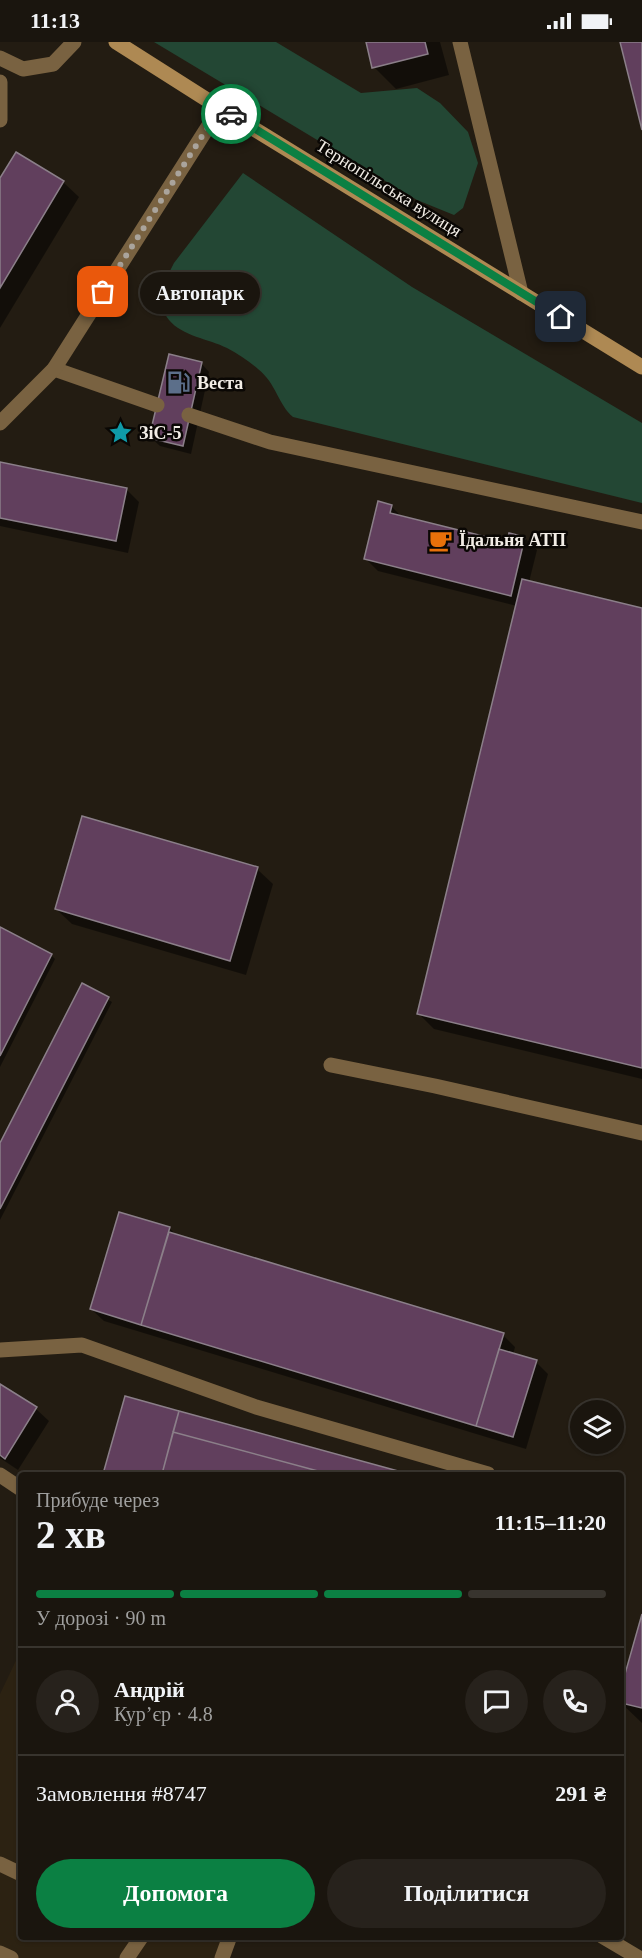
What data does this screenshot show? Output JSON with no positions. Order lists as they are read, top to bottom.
{
  "streets": {
    "main road": ["Тернопільська вулиця"]
  },
  "places": {
    "other": ["Автопарк"],
    "fuel station": ["Веста"],
    "place": ["ЗіС-5"],
    "cafe": ["Їдальня АТП"]
  },
  "page": {
    "status": "11:13",
    "bubble": "Автопарк",
    "heading": ["2 хв", "Прибуде через", "11:15–11:20"],
    "panel": [
      "Андрій",
      "Кур’єр · 4.8",
      "Замовлення #8747",
      "291 ₴"
    ],
    "bar": "У дорозі · 90 m",
    "buttons": ["Допомога", "Поділитися"]
  }
}
